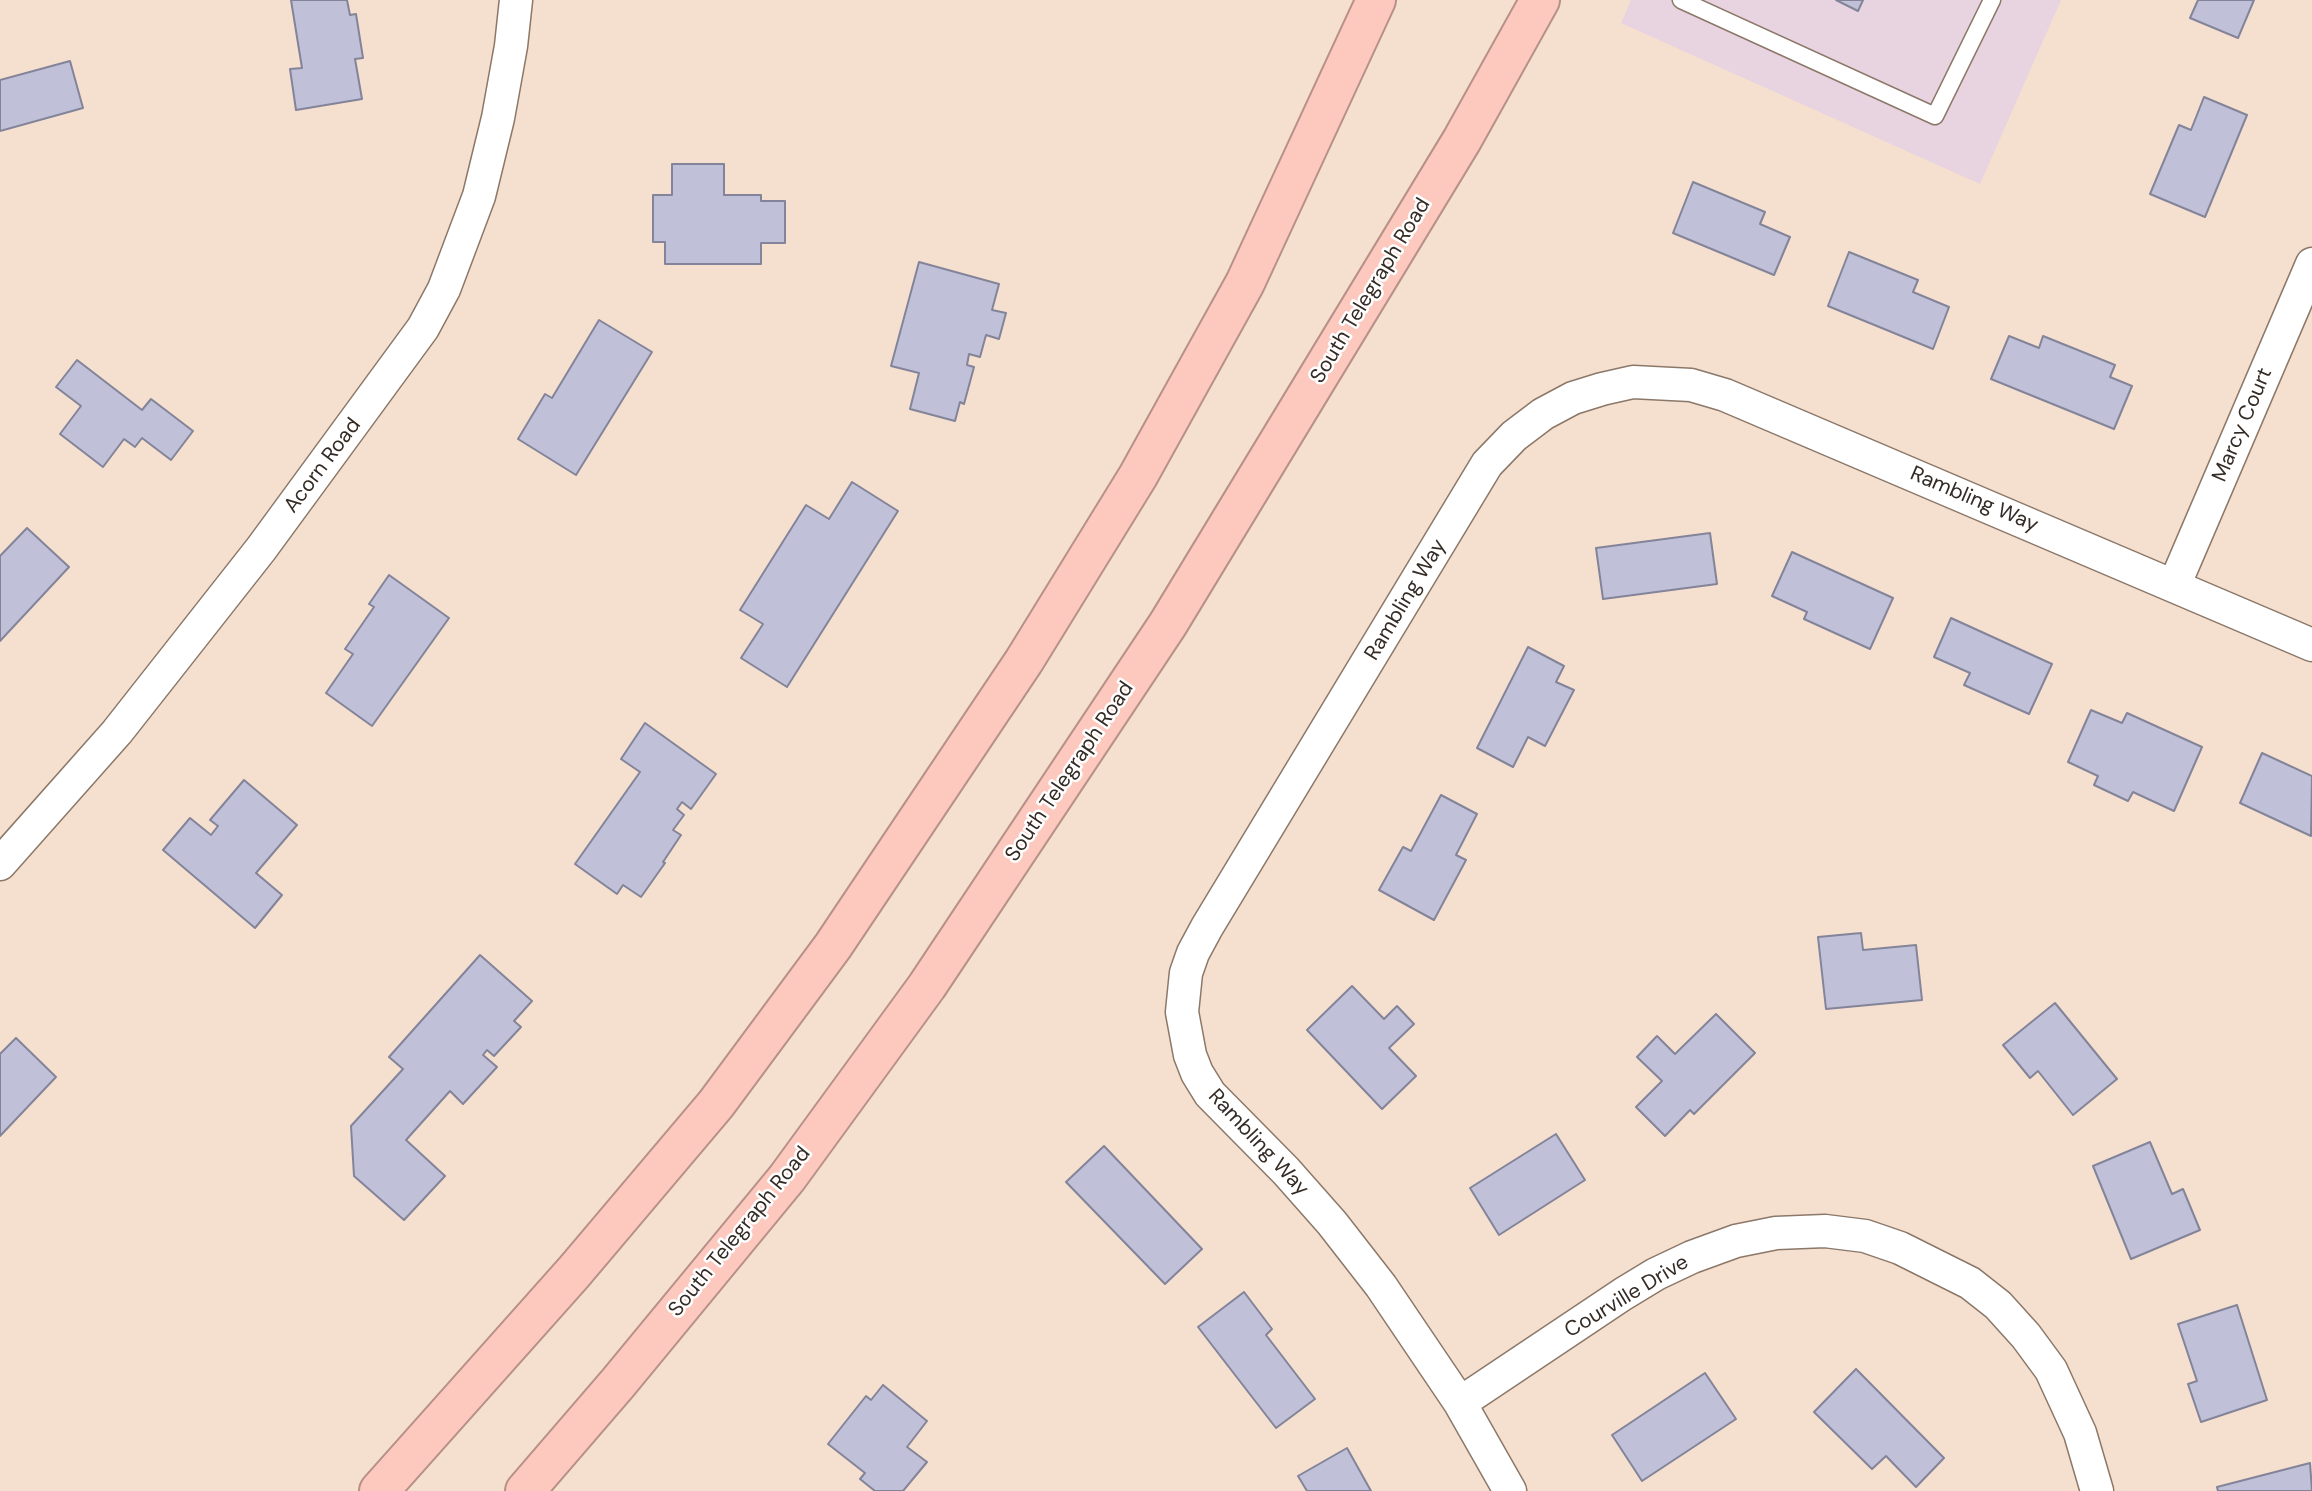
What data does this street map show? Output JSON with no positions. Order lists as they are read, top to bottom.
{
  "streets": {
    "highway": ["South Telegraph Road"],
    "street": [
      "Marcy Court",
      "Acorn Road",
      "Rambling Way",
      "Courville Drive"
    ]
  },
  "crossings": [
    ["Marcy Court", "Rambling Way"],
    ["Rambling Way", "Courville Drive"]
  ]
}
